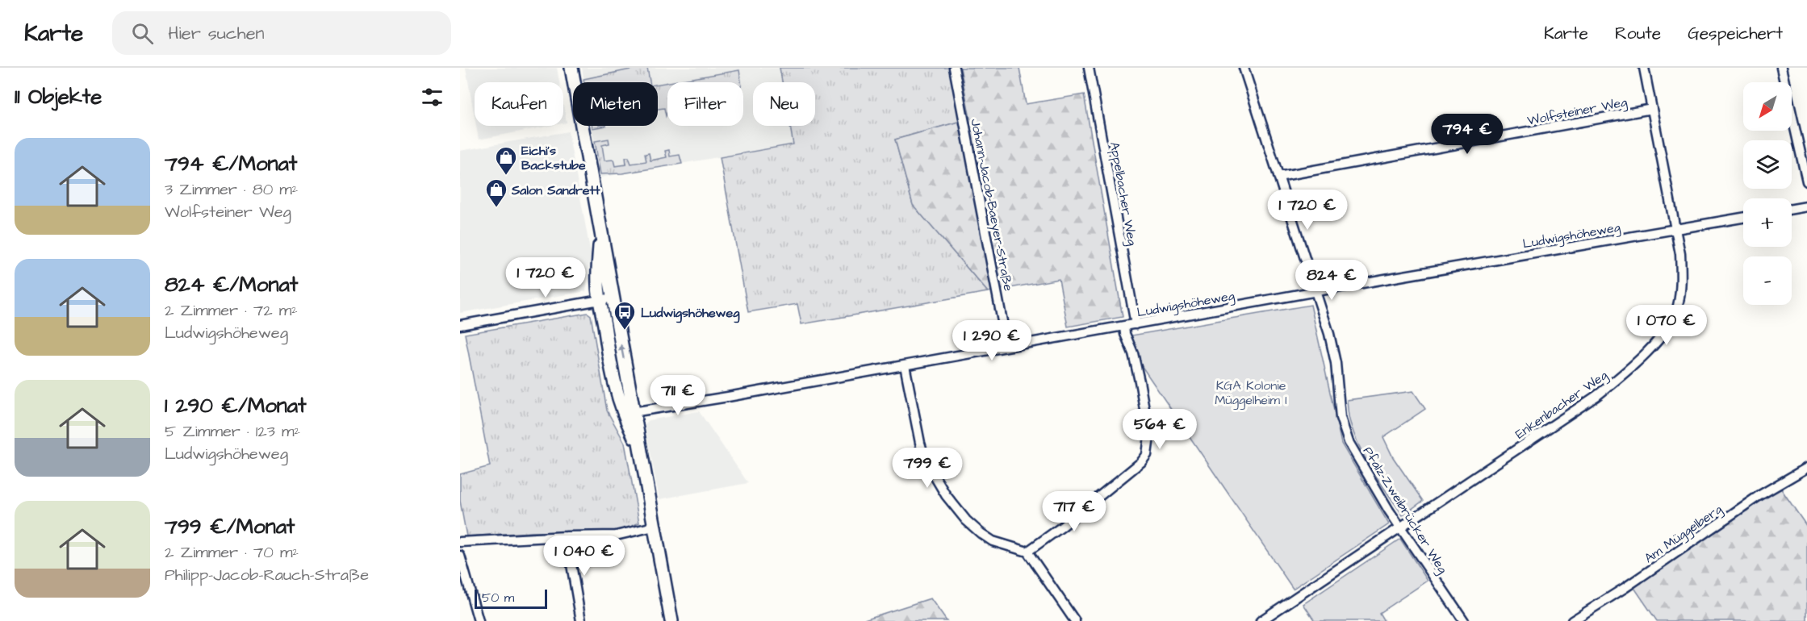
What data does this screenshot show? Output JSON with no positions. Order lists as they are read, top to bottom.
{
  "streets": {
    "street": [
      "Wolfsteiner Weg",
      "Appelbacher Weg",
      "Johann-Jacob-Baeyer-Straße",
      "Ludwigshöheweg",
      "Enkenbacher Weg",
      "Pfalz-Zweibrücker Weg",
      "Am Müggelberg"
    ]
  },
  "crossings": [
    ["Wolfsteiner Weg", "Enkenbacher Weg"],
    ["Wolfsteiner Weg", "Pfalz-Zweibrücker Weg"],
    ["Appelbacher Weg", "Ludwigshöheweg"],
    ["Johann-Jacob-Baeyer-Straße", "Ludwigshöheweg"],
    ["Ludwigshöheweg", "Enkenbacher Weg"],
    ["Ludwigshöheweg", "Pfalz-Zweibrücker Weg"],
    ["Enkenbacher Weg", "Pfalz-Zweibrücker Weg"]
  ],
  "parks": ["KGA Kolonie Müggelheim I"],
  "places": {
    "shop": ["Eichi's Backstube", "Salon Sandrett"],
    "bus stop": ["Ludwigshöheweg"]
  },
  "scale_bar": "50 m",
  "north": "bottom left",
  "page": {
    "header": "Karte",
    "search": "Hier suchen",
    "nav": ["Karte", "Route", "Gespeichert"],
    "heading": "11 Objekte",
    "map_buttons": ["+", "−"],
    "chip": [
      "Kaufen",
      "Mieten",
      "Filter",
      "Neu"
    ],
    "price": [
      "794 €",
      "1 720 €",
      "1 720 €",
      "824 €",
      "1 070 €",
      "1 290 €",
      "711 €",
      "564 €",
      "799 €",
      "717 €",
      "1 040 €"
    ],
    "list": [
      {
        "name": "794 €/Monat",
        "note": "3 Zimmer · 80 m² · Wolfsteiner Weg"
      },
      {
        "name": "824 €/Monat",
        "note": "2 Zimmer · 72 m² · Ludwigshöheweg"
      },
      {
        "name": "1 290 €/Monat",
        "note": "5 Zimmer · 123 m² · Ludwigshöheweg"
      },
      {
        "name": "799 €/Monat",
        "note": "2 Zimmer · 70 m² · Philipp-Jacob-Rauch-Straße"
      }
    ],
    "scale": "50 m"
  }
}
